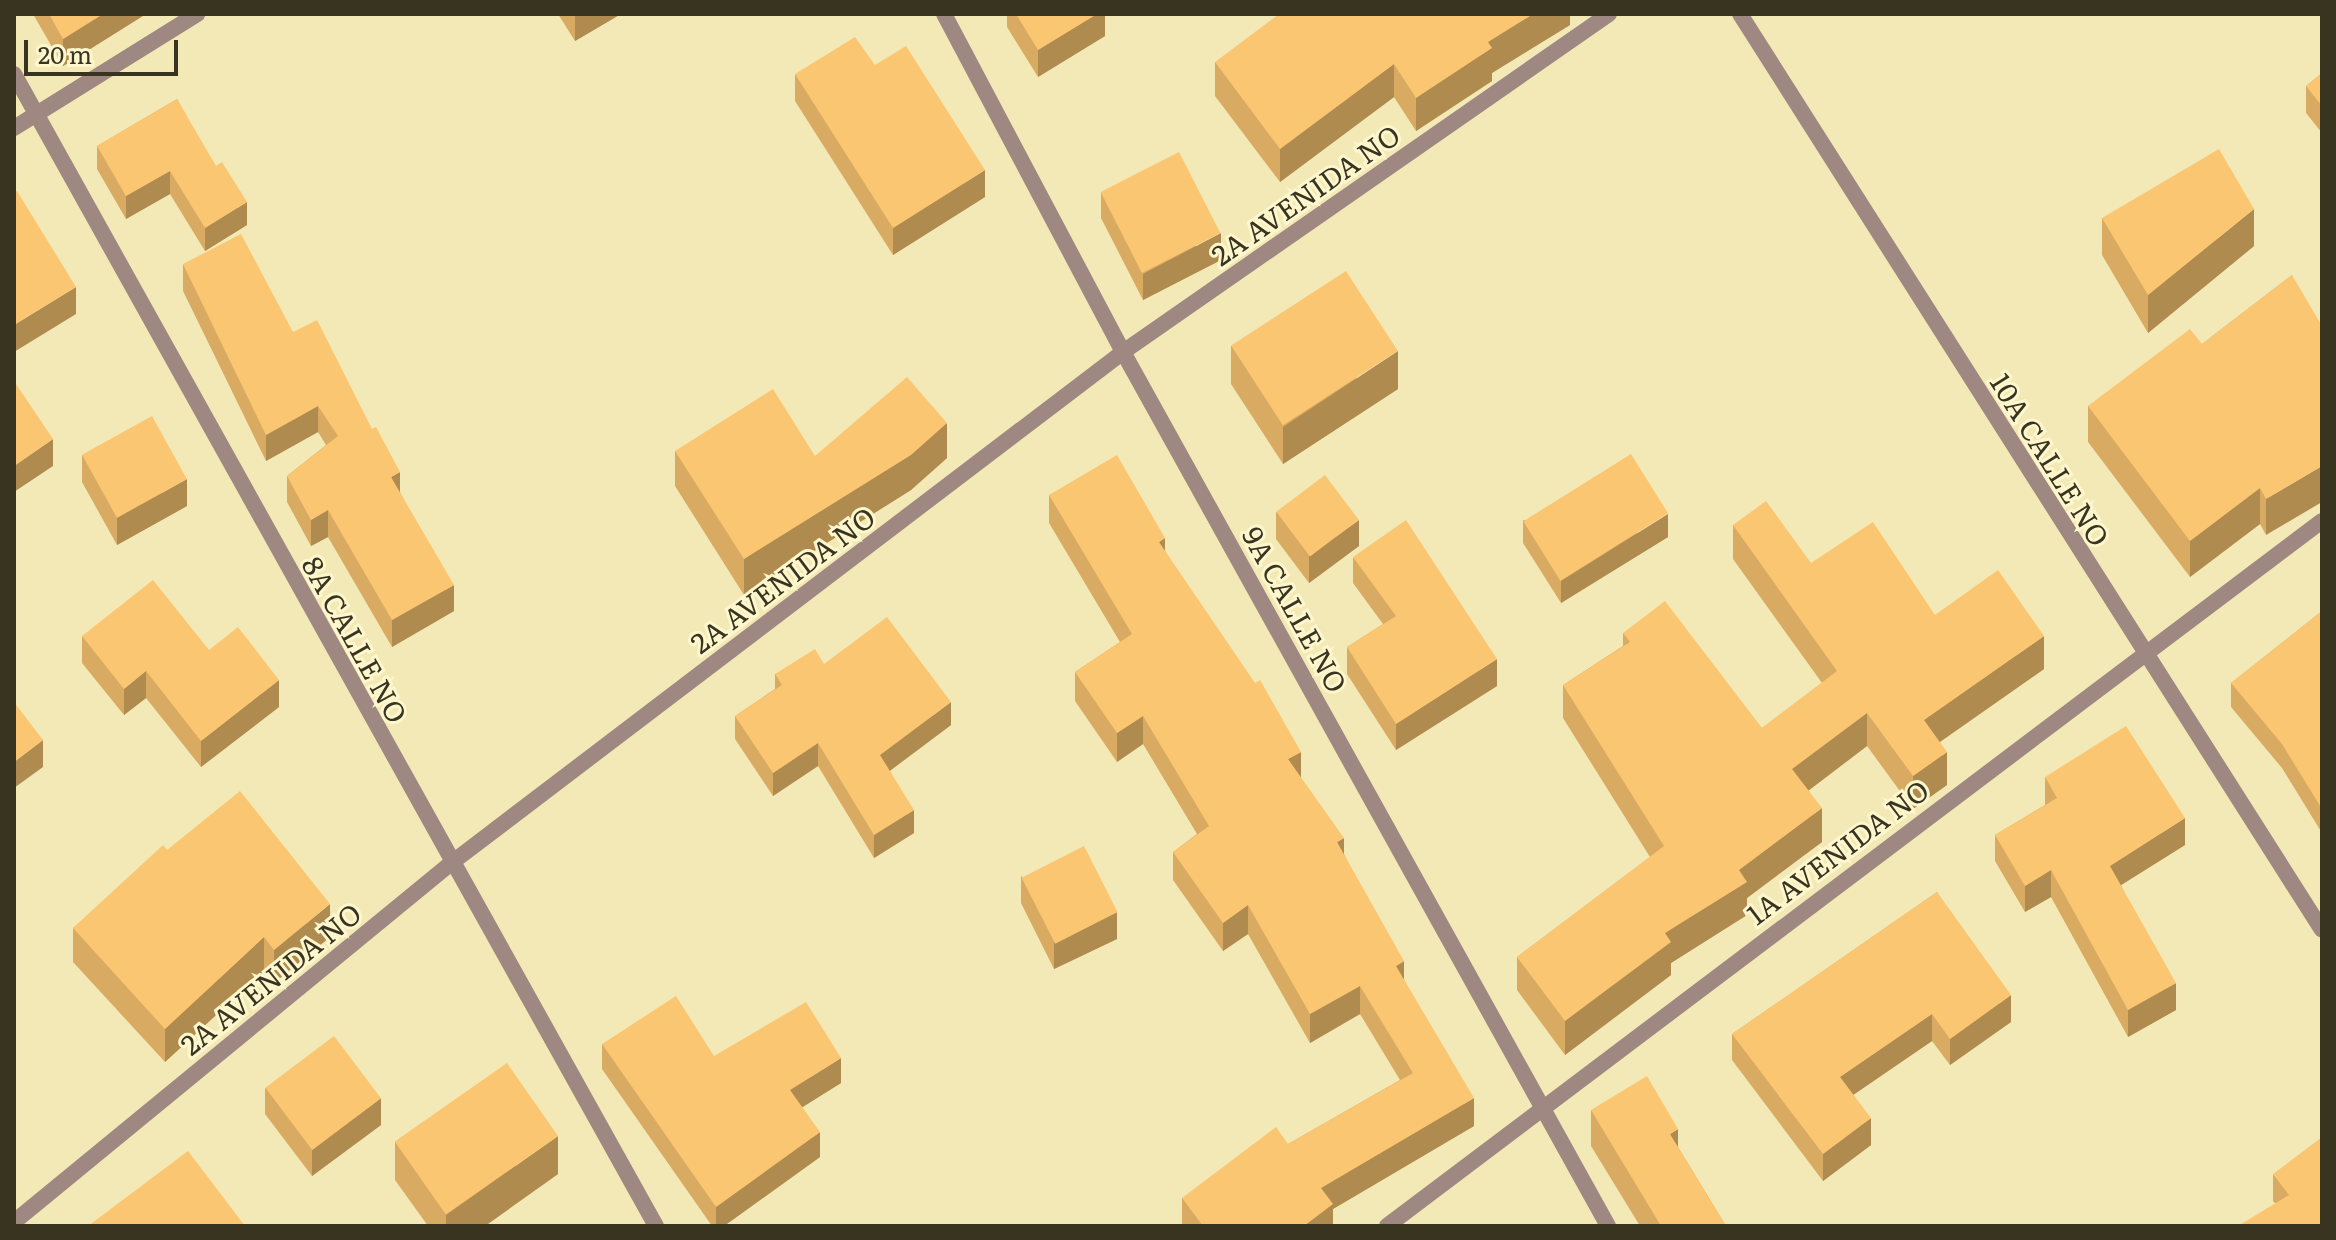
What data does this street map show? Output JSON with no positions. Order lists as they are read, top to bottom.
{
  "streets": {
    "street": [
      "2A AVENIDA NO",
      "10A CALLE NO",
      "9A CALLE NO",
      "8A CALLE NO",
      "1A AVENIDA NO"
    ]
  },
  "crossings": [
    ["2A AVENIDA NO", "9A CALLE NO"],
    ["2A AVENIDA NO", "8A CALLE NO"],
    ["10A CALLE NO", "1A AVENIDA NO"],
    ["9A CALLE NO", "1A AVENIDA NO"]
  ],
  "scale_bar": "20 m"
}
